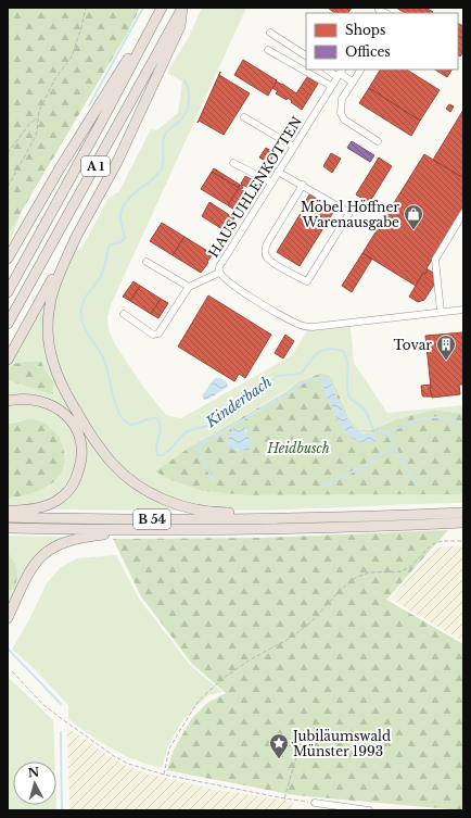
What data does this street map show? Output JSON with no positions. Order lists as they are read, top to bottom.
{
  "streets": {
    "highway": ["A 1", "B 54"],
    "street": ["HAUS UHLENKOTTEN"]
  },
  "water": ["Kinderbach"],
  "parks": ["Heidbusch"],
  "places": {
    "shop": ["Möbel Höffner Warenausgabe"],
    "building": ["Tovar"],
    "place": ["Jubiläumswald Münster 1993"]
  },
  "legend": ["Shops", "Offices"],
  "north": "top"
}
